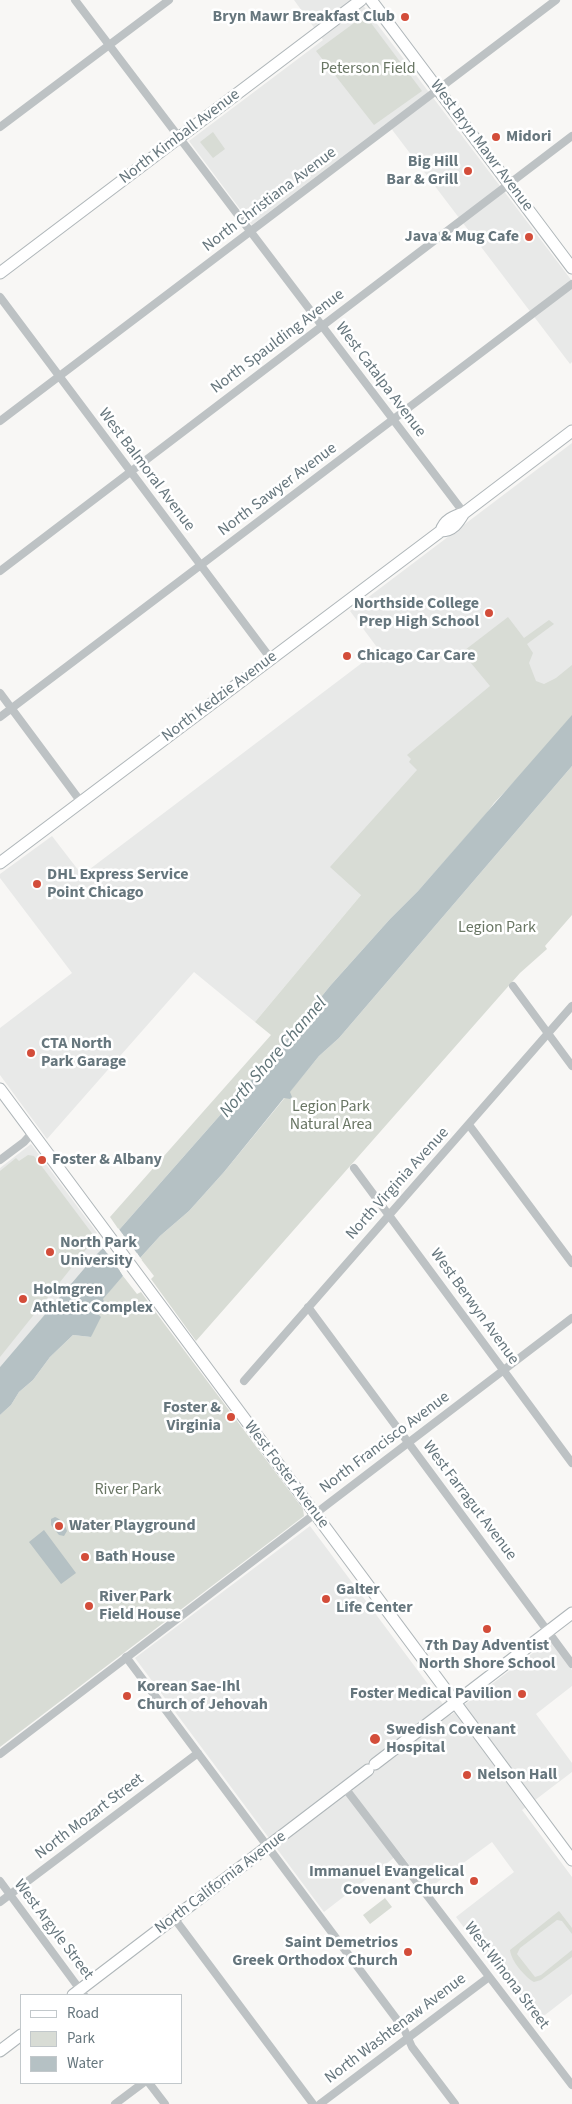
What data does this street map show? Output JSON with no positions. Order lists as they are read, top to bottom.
{
  "streets": {
    "main road": [
      "North Kimball Avenue",
      "West Bryn Mawr Avenue",
      "North Kedzie Avenue",
      "West Foster Avenue",
      "North California Avenue"
    ],
    "street": [
      "North Christiana Avenue",
      "North Spaulding Avenue",
      "West Catalpa Avenue",
      "West Balmoral Avenue",
      "North Sawyer Avenue",
      "North Virginia Avenue",
      "West Berwyn Avenue",
      "North Francisco Avenue",
      "West Farragut Avenue",
      "North Mozart Street",
      "West Argyle Street",
      "West Winona Street",
      "North Washtenaw Avenue"
    ]
  },
  "crossings": [
    ["North Kimball Avenue", "West Catalpa Avenue"],
    ["West Bryn Mawr Avenue", "North Christiana Avenue"],
    ["West Bryn Mawr Avenue", "North Spaulding Avenue"],
    ["North Christiana Avenue", "West Catalpa Avenue"],
    ["North Christiana Avenue", "West Balmoral Avenue"],
    ["North Spaulding Avenue", "West Catalpa Avenue"],
    ["North Spaulding Avenue", "West Balmoral Avenue"],
    ["West Catalpa Avenue", "North Sawyer Avenue"],
    ["West Catalpa Avenue", "North Kedzie Avenue"],
    ["West Balmoral Avenue", "North Sawyer Avenue"],
    ["West Balmoral Avenue", "North Kedzie Avenue"],
    ["North Virginia Avenue", "West Berwyn Avenue"],
    ["North Virginia Avenue", "West Farragut Avenue"],
    ["West Berwyn Avenue", "North Francisco Avenue"],
    ["North Francisco Avenue", "West Foster Avenue"],
    ["North Francisco Avenue", "West Farragut Avenue"],
    ["West Foster Avenue", "North California Avenue"],
    ["West Farragut Avenue", "North California Avenue"],
    ["North Mozart Street", "West Argyle Street"],
    ["North California Avenue", "West Argyle Street"],
    ["North California Avenue", "West Winona Street"],
    ["West Winona Street", "North Washtenaw Avenue"]
  ],
  "water": ["North Shore Channel"],
  "parks": [
    "Peterson Field",
    "Legion Park",
    "Legion Park Natural Area",
    "River Park"
  ],
  "places": [
    "Bryn Mawr Breakfast Club",
    "Midori",
    "Big Hill Bar & Grill",
    "Java & Mug Cafe",
    "Northside College Prep High School",
    "Chicago Car Care",
    "DHL Express Service Point Chicago",
    "CTA North Park Garage",
    "Foster & Albany",
    "North Park University",
    "Holmgren Athletic Complex",
    "Foster & Virginia",
    "Water Playground",
    "Bath House",
    "Galter Life Center",
    "River Park Field House",
    "7th Day Adventist North Shore School",
    "Foster Medical Pavilion",
    "Korean Sae-Ihl Church of Jehovah",
    "Swedish Covenant Hospital",
    "Nelson Hall",
    "Immanuel Evangelical Covenant Church",
    "Saint Demetrios Greek Orthodox Church"
  ],
  "legend": ["Road", "Park", "Water"]
}
